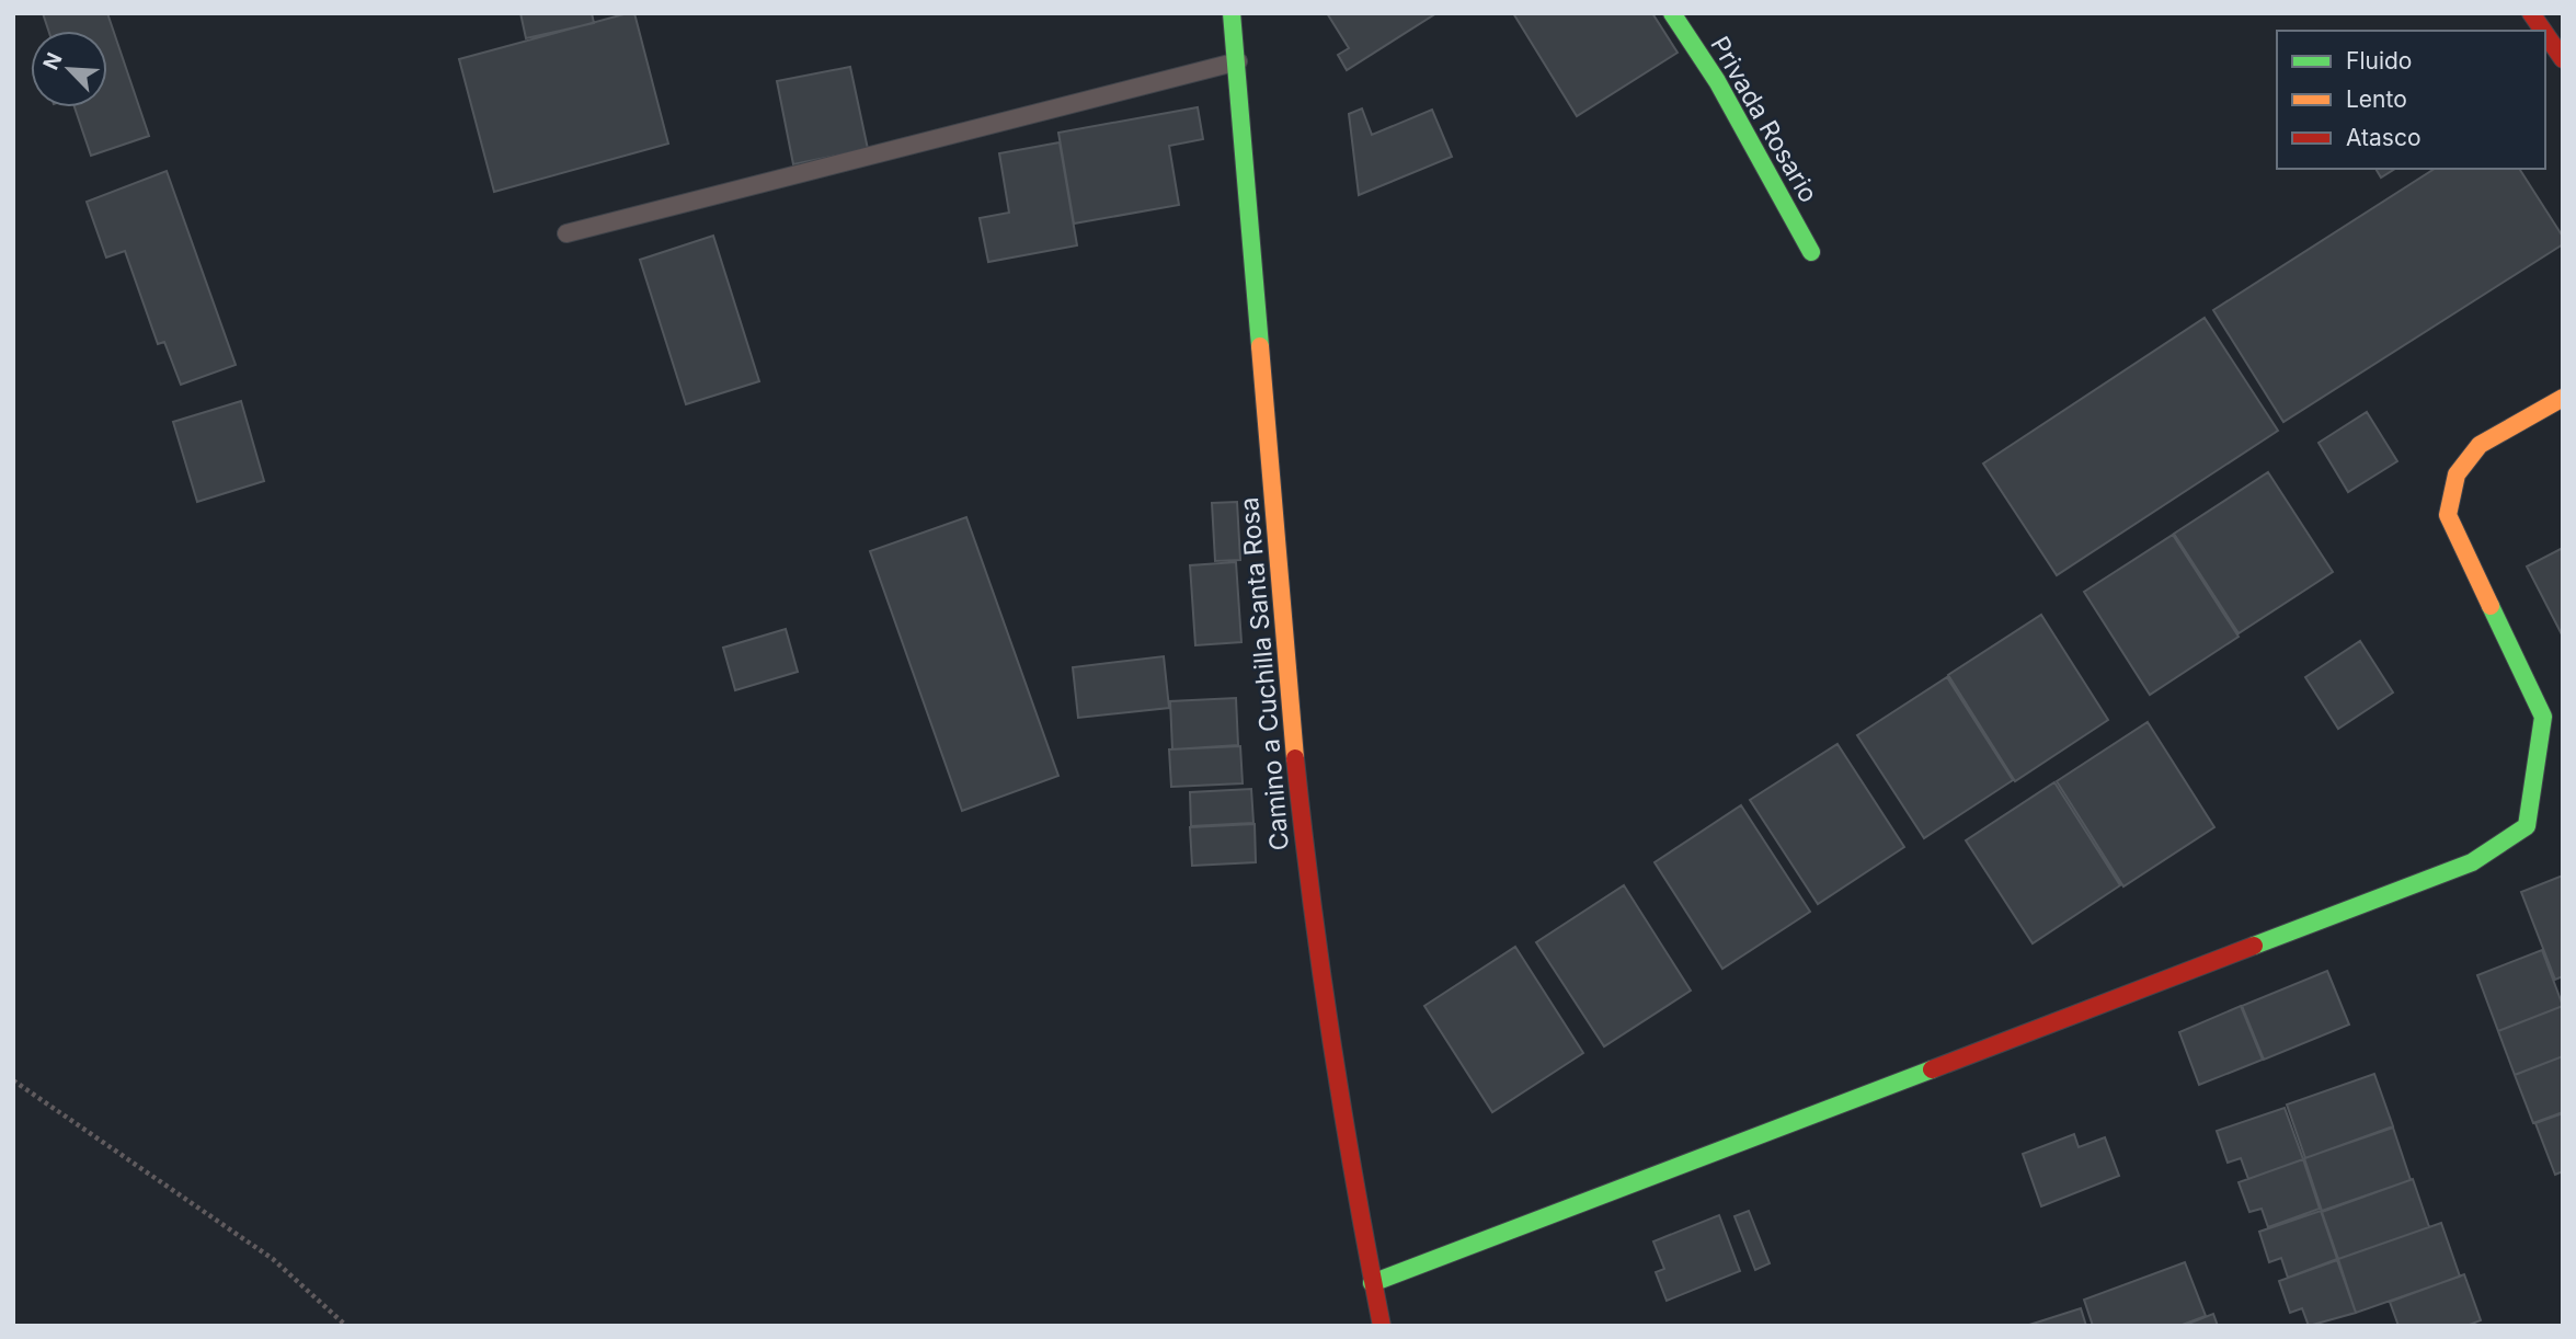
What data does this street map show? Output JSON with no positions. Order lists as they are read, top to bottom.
{
  "streets": {
    "street": ["Privada Rosario", "Camino a Cuchilla Santa Rosa"]
  },
  "legend": ["Fluido", "Lento", "Atasco"],
  "north": "top left"
}
